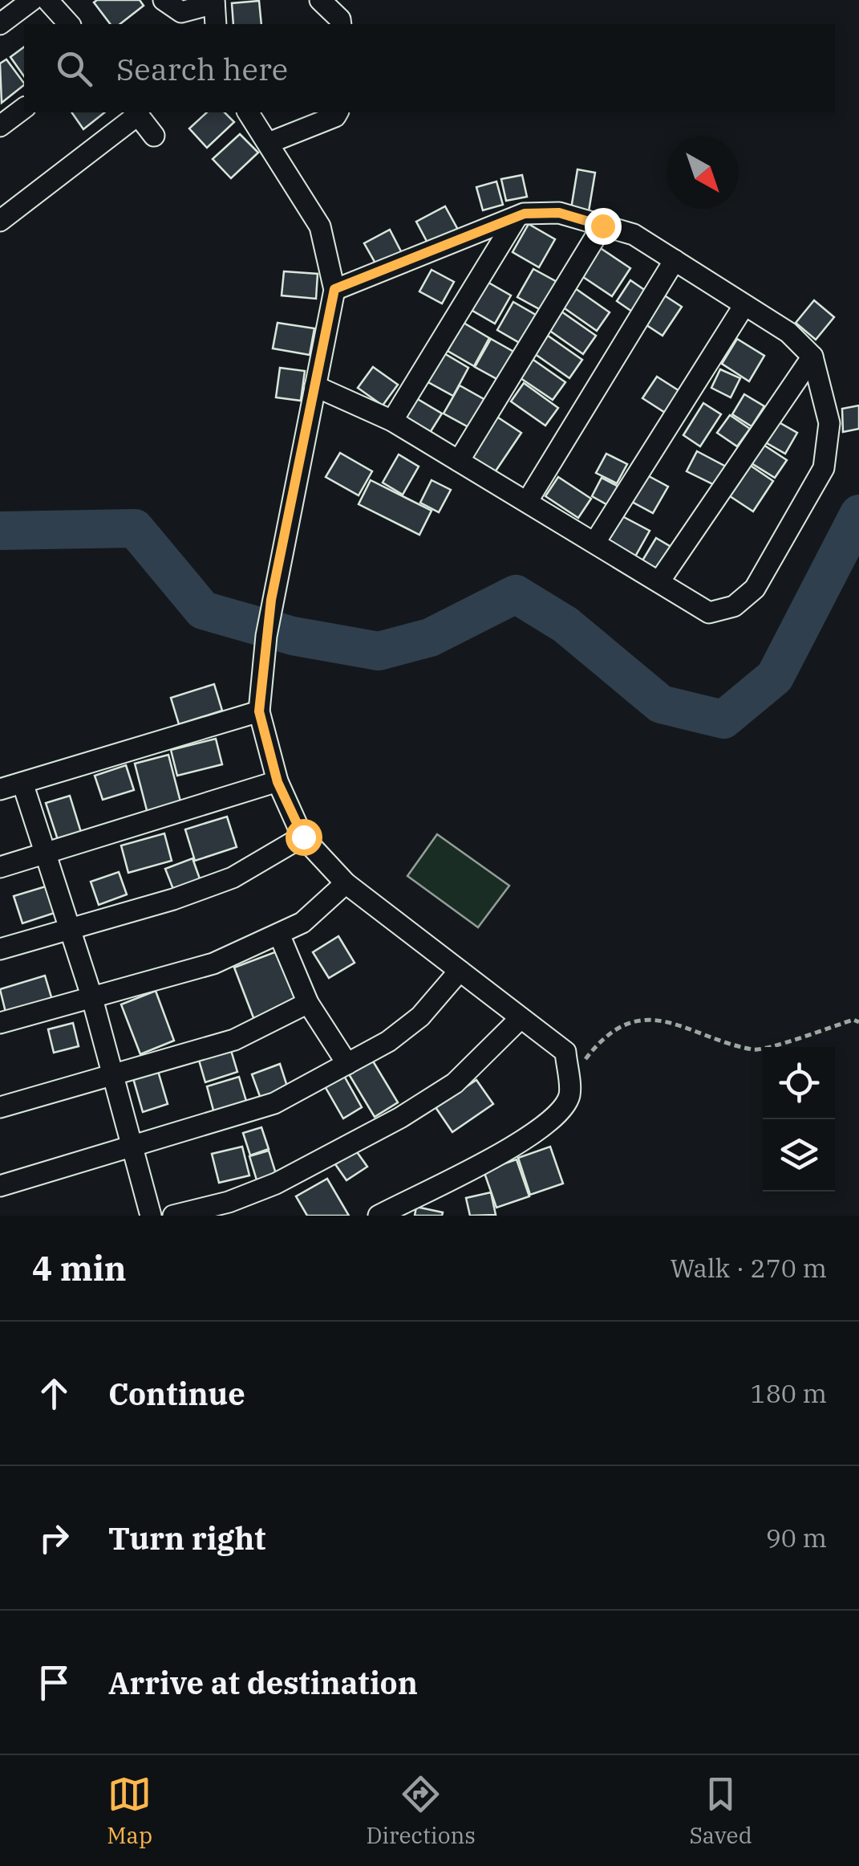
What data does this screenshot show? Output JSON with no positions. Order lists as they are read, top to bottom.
{
  "north": "bottom right",
  "page": {
    "search": "Search here",
    "heading": ["4 min", "Walk · 270 m"],
    "list": [
      ["Continue", "180 m"],
      ["Turn right", "90 m"],
      "Arrive at destination"
    ],
    "nav": ["Map", "Directions", "Saved"]
  }
}
